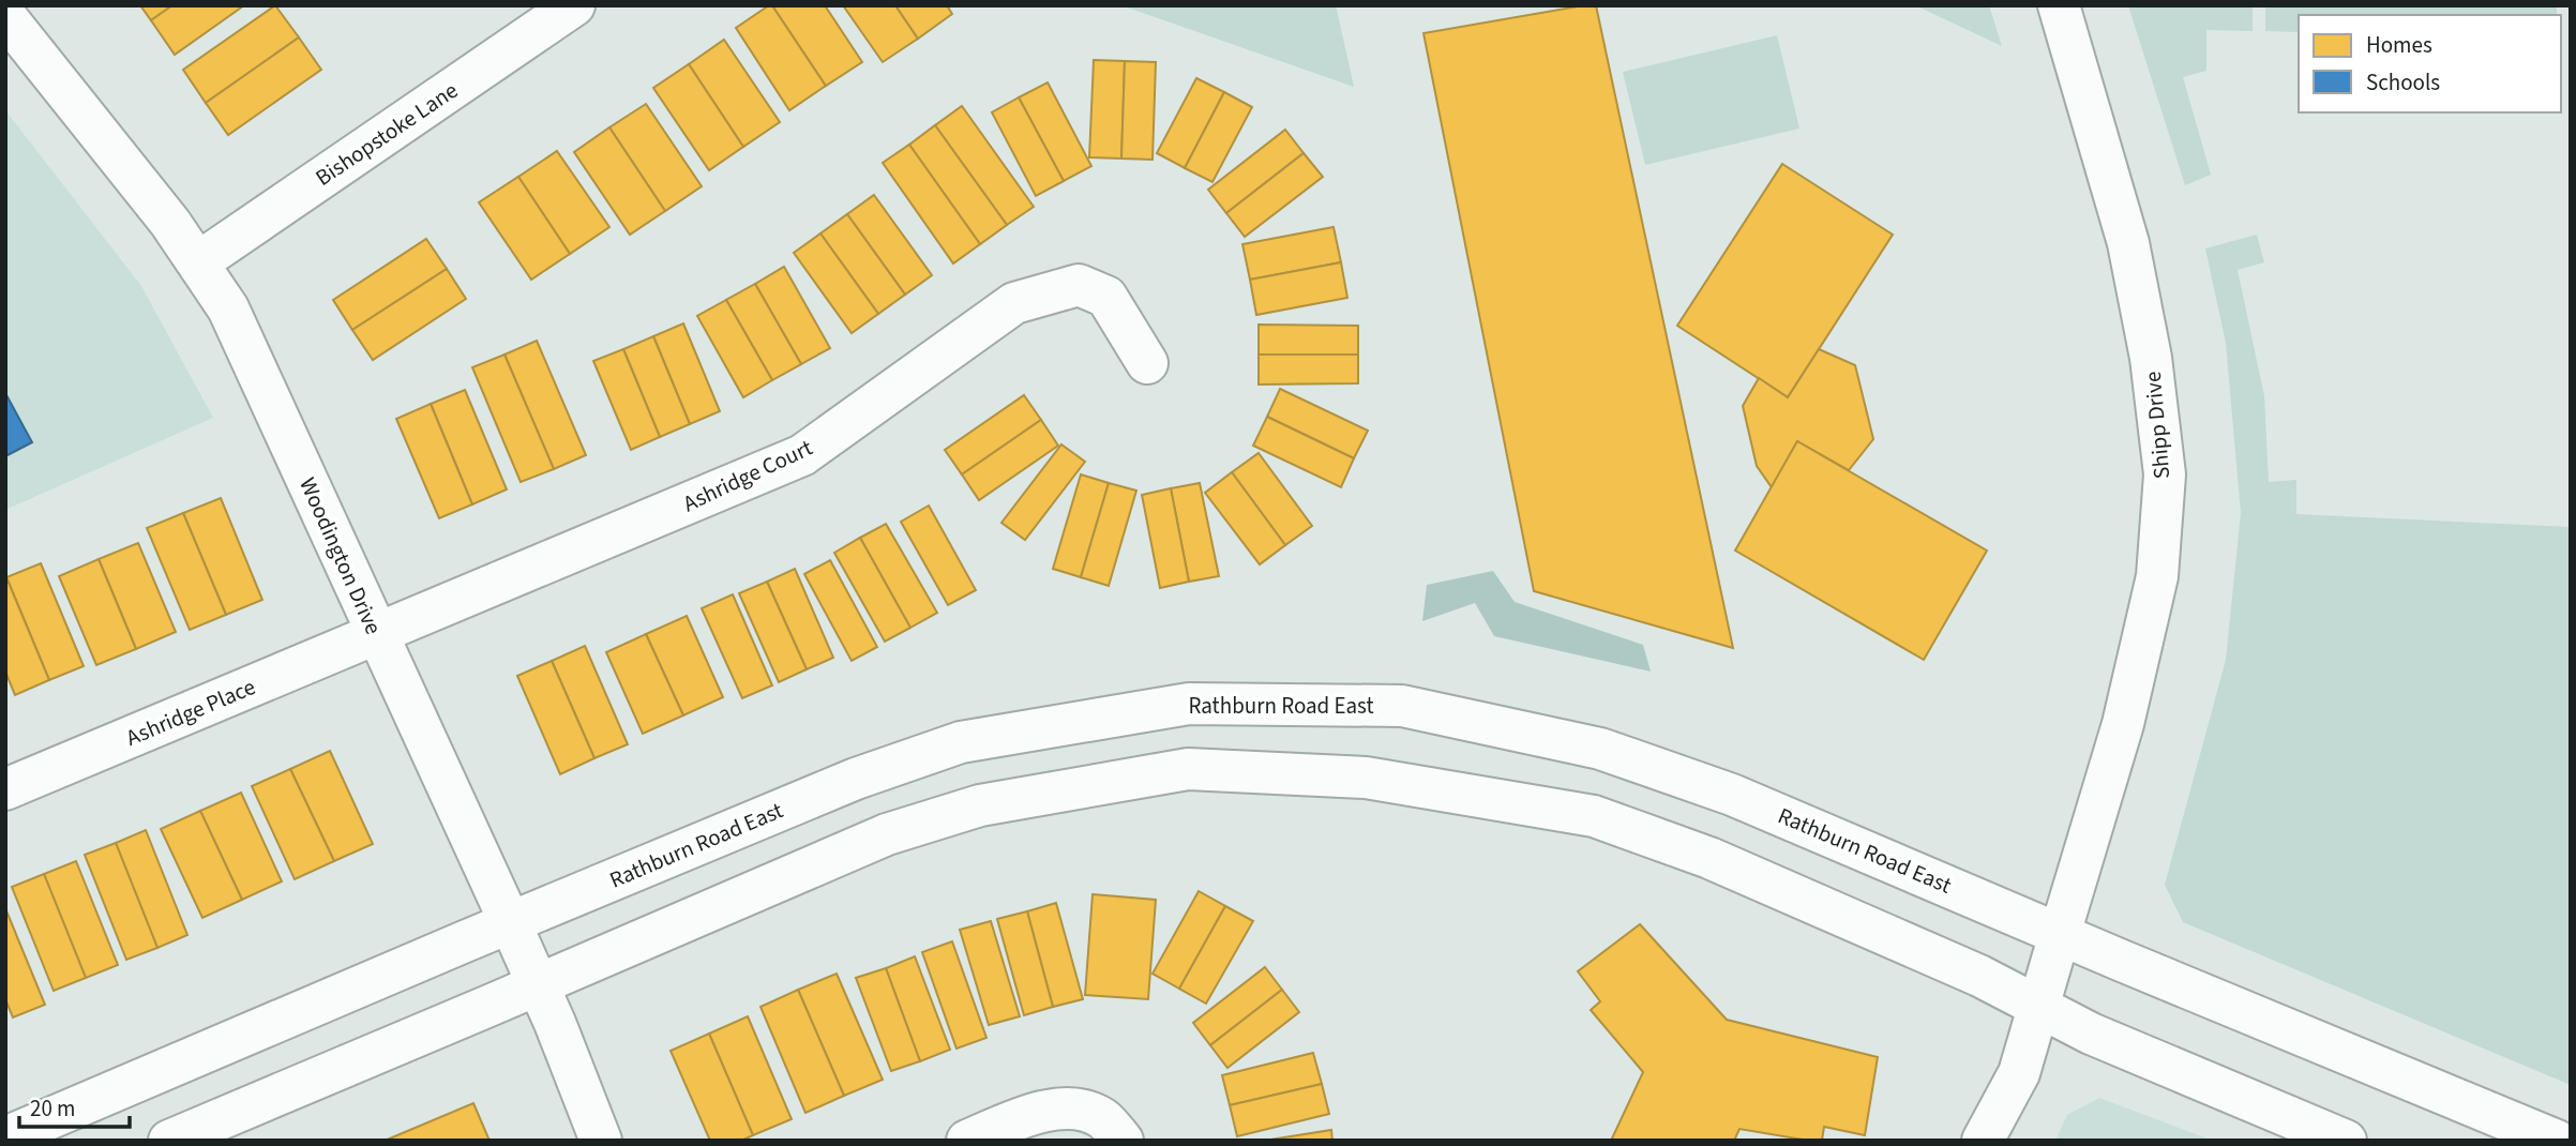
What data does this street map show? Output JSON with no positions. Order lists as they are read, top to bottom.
{
  "streets": {
    "street": [
      "Bishopstoke Lane",
      "Shipp Drive",
      "Ashridge Court",
      "Woodington Drive",
      "Rathburn Road East",
      "Ashridge Place"
    ]
  },
  "crossings": [
    ["Bishopstoke Lane", "Woodington Drive"],
    ["Shipp Drive", "Rathburn Road East"],
    ["Ashridge Court", "Woodington Drive"],
    ["Ashridge Court", "Ashridge Place"],
    ["Woodington Drive", "Rathburn Road East"],
    ["Woodington Drive", "Ashridge Place"]
  ],
  "legend": ["Homes", "Schools"],
  "scale_bar": "20 m"
}
